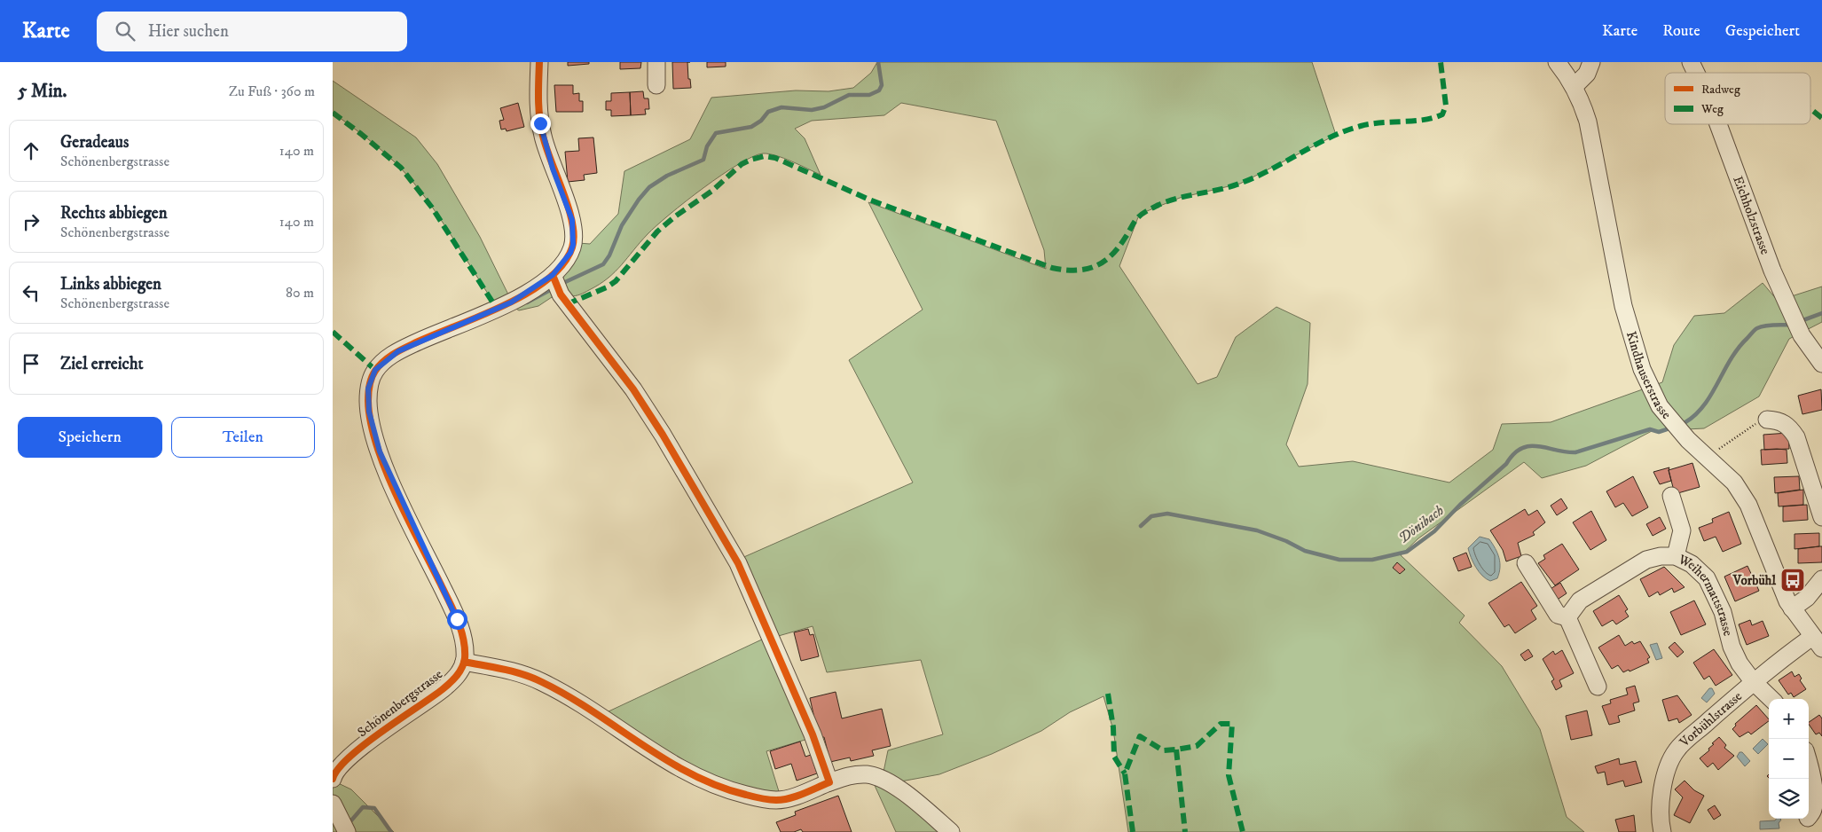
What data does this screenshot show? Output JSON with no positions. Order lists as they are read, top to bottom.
{
  "streets": {
    "street": [
      "Eichholzstrasse",
      "Kindhauserstrasse",
      "Weihermattstrasse",
      "Schönenbergstrasse",
      "Vorbühlstrasse"
    ]
  },
  "crossings": [
    ["Kindhauserstrasse", "Vorbühlstrasse"],
    ["Weihermattstrasse", "Vorbühlstrasse"]
  ],
  "water": ["Dönibach"],
  "places": {
    "bus stop": ["Vorbühl"]
  },
  "legend": ["Radweg", "Weg"],
  "page": {
    "header": "Karte",
    "search": "Hier suchen",
    "nav": ["Karte", "Route", "Gespeichert"],
    "heading": ["5 Min.", "Zu Fuß · 360 m"],
    "list": [
      ["Geradeaus", "Schönenbergstrasse", "140 m"],
      ["Rechts abbiegen", "Schönenbergstrasse", "140 m"],
      ["Links abbiegen", "Schönenbergstrasse", "80 m"],
      "Ziel erreicht"
    ],
    "buttons": ["Speichern", "Teilen"],
    "map_buttons": ["+", "−"]
  }
}
